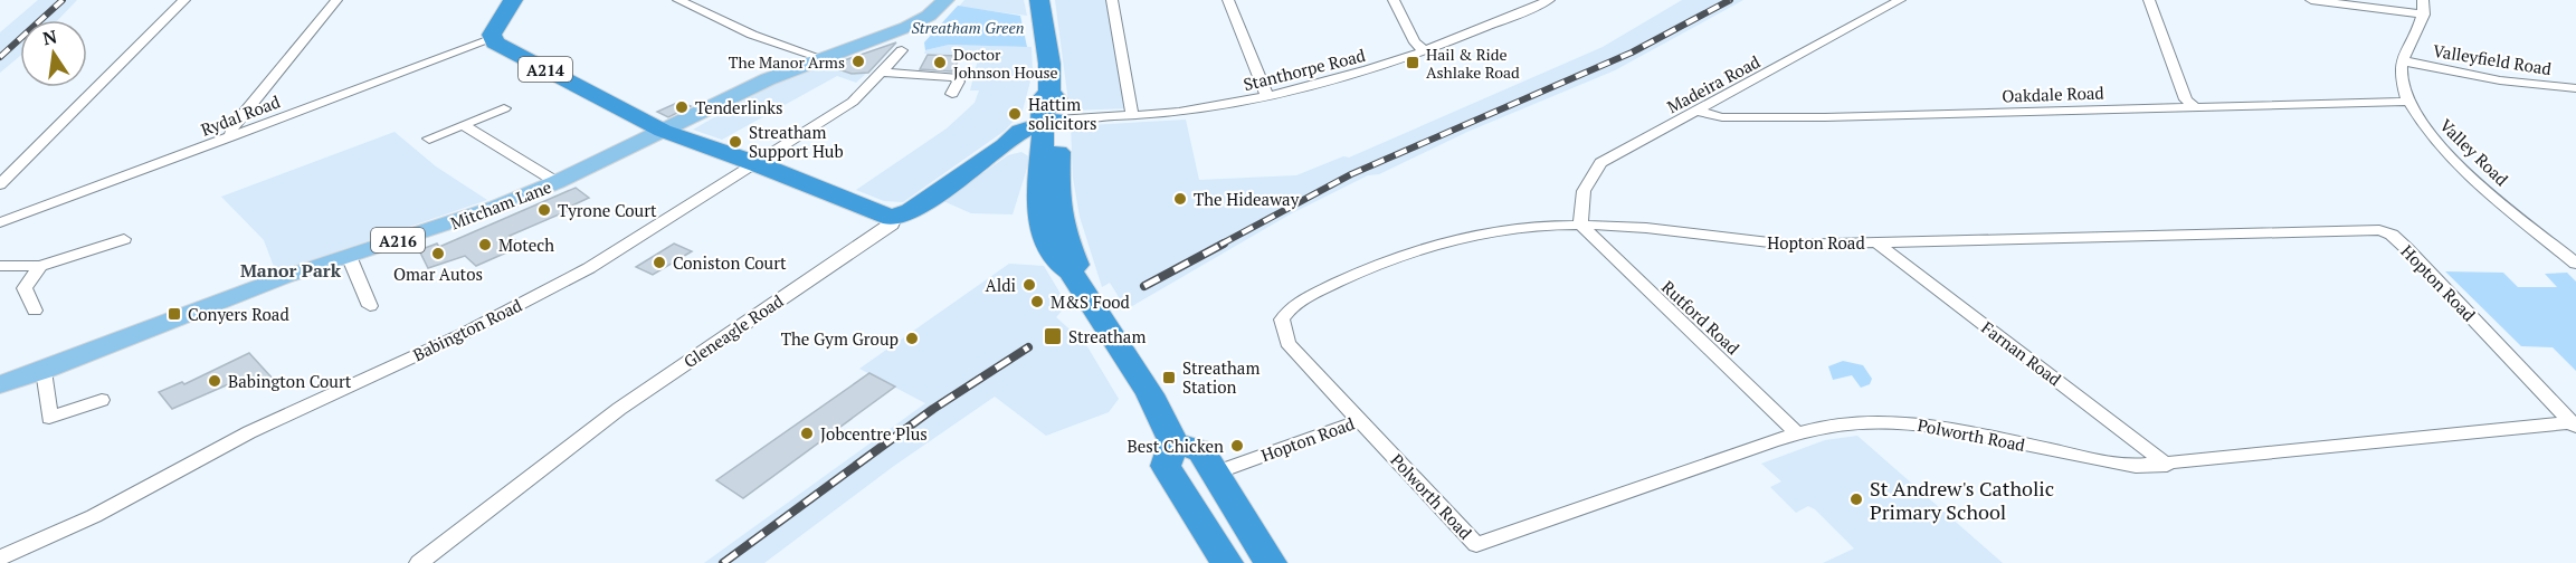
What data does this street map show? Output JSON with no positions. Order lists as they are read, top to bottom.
{
  "streets": {
    "highway": ["A214", "Gleneagle Road"],
    "main road": ["Mitcham Lane", "A216"],
    "street": [
      "Valleyfield Road",
      "Stanthorpe Road",
      "Madeira Road",
      "Oakdale Road",
      "Rydal Road",
      "Valley Road",
      "Hopton Road",
      "Rutford Road",
      "Babington Road",
      "Farnan Road",
      "Polworth Road"
    ]
  },
  "crossings": [
    ["Valleyfield Road", "Valley Road"],
    ["A214", "Rydal Road"],
    ["A214", "Mitcham Lane"],
    ["A214", "Babington Road"],
    ["A214", "Gleneagle Road"],
    ["Stanthorpe Road", "Gleneagle Road"],
    ["Madeira Road", "Oakdale Road"],
    ["Madeira Road", "Hopton Road"],
    ["Madeira Road", "Rutford Road"],
    ["Oakdale Road", "Valley Road"],
    ["Hopton Road", "Rutford Road"],
    ["Hopton Road", "Farnan Road"],
    ["Hopton Road", "Polworth Road"],
    ["Rutford Road", "Polworth Road"],
    ["Farnan Road", "Polworth Road"]
  ],
  "districts": ["Manor Park"],
  "parks": ["Streatham Green"],
  "places": {
    "other": [
      "The Manor Arms",
      "Doctor Johnson House",
      "Tenderlinks",
      "Hattim solicitors",
      "Streatham Support Hub",
      "The Hideaway",
      "Tyrone Court",
      "Motech",
      "Omar Autos",
      "Coniston Court",
      "Aldi",
      "M&S Food",
      "The Gym Group",
      "Babington Court",
      "Jobcentre Plus",
      "Best Chicken",
      "St Andrew's Catholic Primary School"
    ],
    "transit": [
      "Hail & Ride Ashlake Road",
      "Conyers Road",
      "Streatham",
      "Streatham Station"
    ]
  },
  "north": "top"
}
